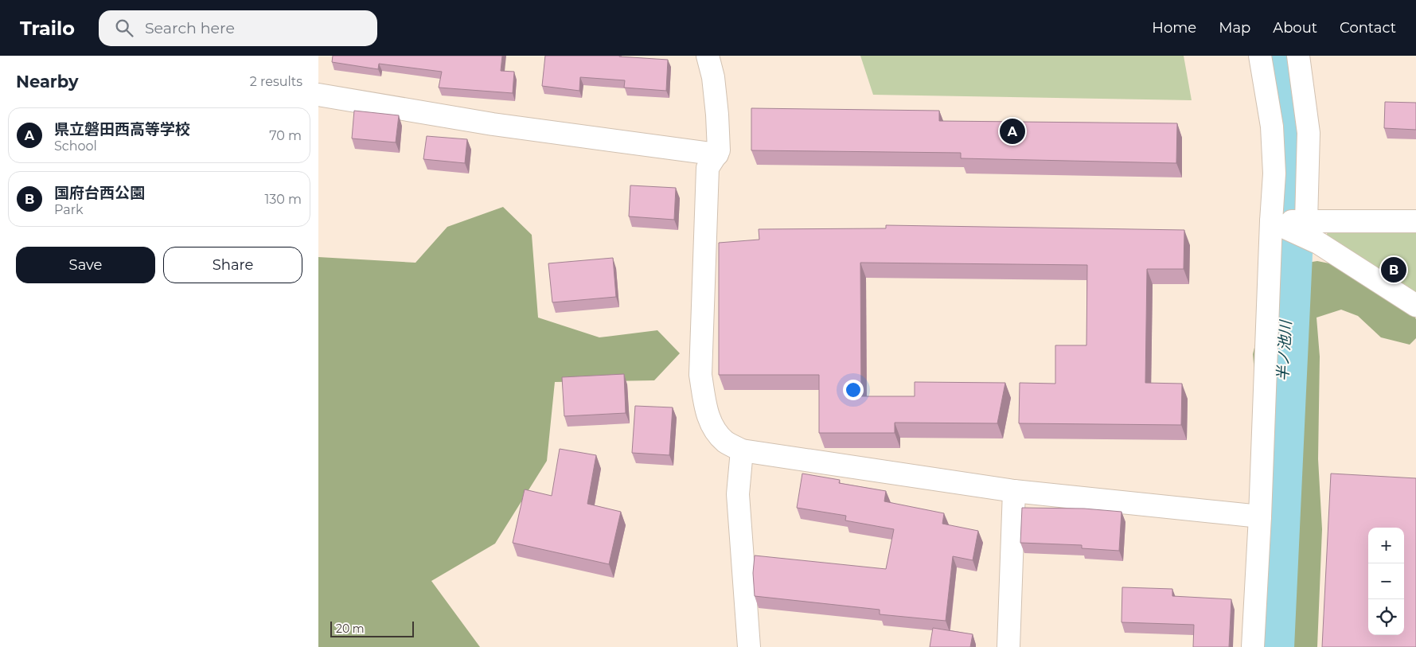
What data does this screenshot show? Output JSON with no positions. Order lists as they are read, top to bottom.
{
  "water": ["半ノ池川"],
  "scale_bar": "20 m",
  "page": {
    "header": "Trailo",
    "search": "Search here",
    "nav": [
      "Home",
      "Map",
      "About",
      "Contact"
    ],
    "heading": ["Nearby", "2 results"],
    "list": [
      {
        "mark": "A",
        "name": "県立磐田西高等学校",
        "note": "School",
        "value": "70 m"
      },
      {
        "mark": "B",
        "name": "国府台西公園",
        "note": "Park",
        "value": "130 m"
      }
    ],
    "pins": ["A", "B"],
    "buttons": ["Save", "Share"],
    "map_buttons": ["+", "−"],
    "scale": "20 m"
  }
}
